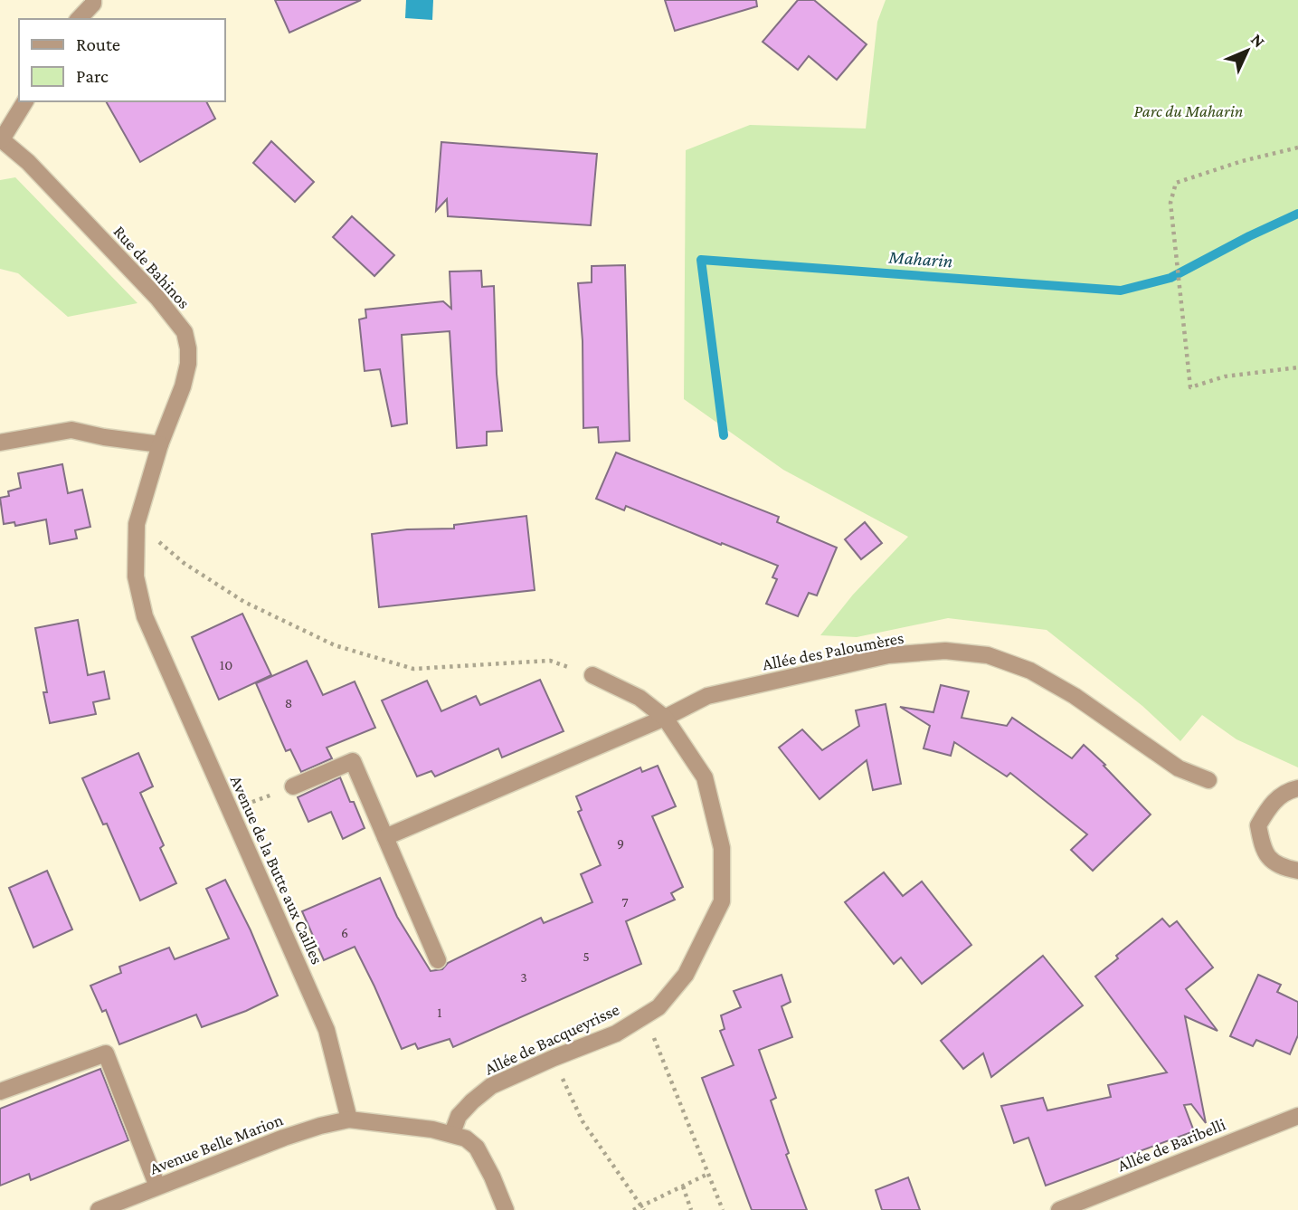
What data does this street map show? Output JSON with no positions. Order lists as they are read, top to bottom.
{
  "streets": {
    "street": [
      "Rue de Bahinos",
      "Allée des Paloumères",
      "Avenue de la Butte aux Cailles",
      "Allée de Bacqueyrisse",
      "Avenue Belle Marion",
      "Allée de Baribelli"
    ]
  },
  "crossings": [
    ["Rue de Bahinos", "Avenue de la Butte aux Cailles"],
    ["Allée des Paloumères", "Allée de Bacqueyrisse"],
    ["Avenue de la Butte aux Cailles", "Avenue Belle Marion"]
  ],
  "water": ["Maharin"],
  "parks": ["Parc du Maharin"],
  "house_numbers": [
    "10",
    "8",
    "9",
    "7",
    "6",
    "5",
    "3",
    "1"
  ],
  "legend": ["Route", "Parc"],
  "north": "top right"
}
